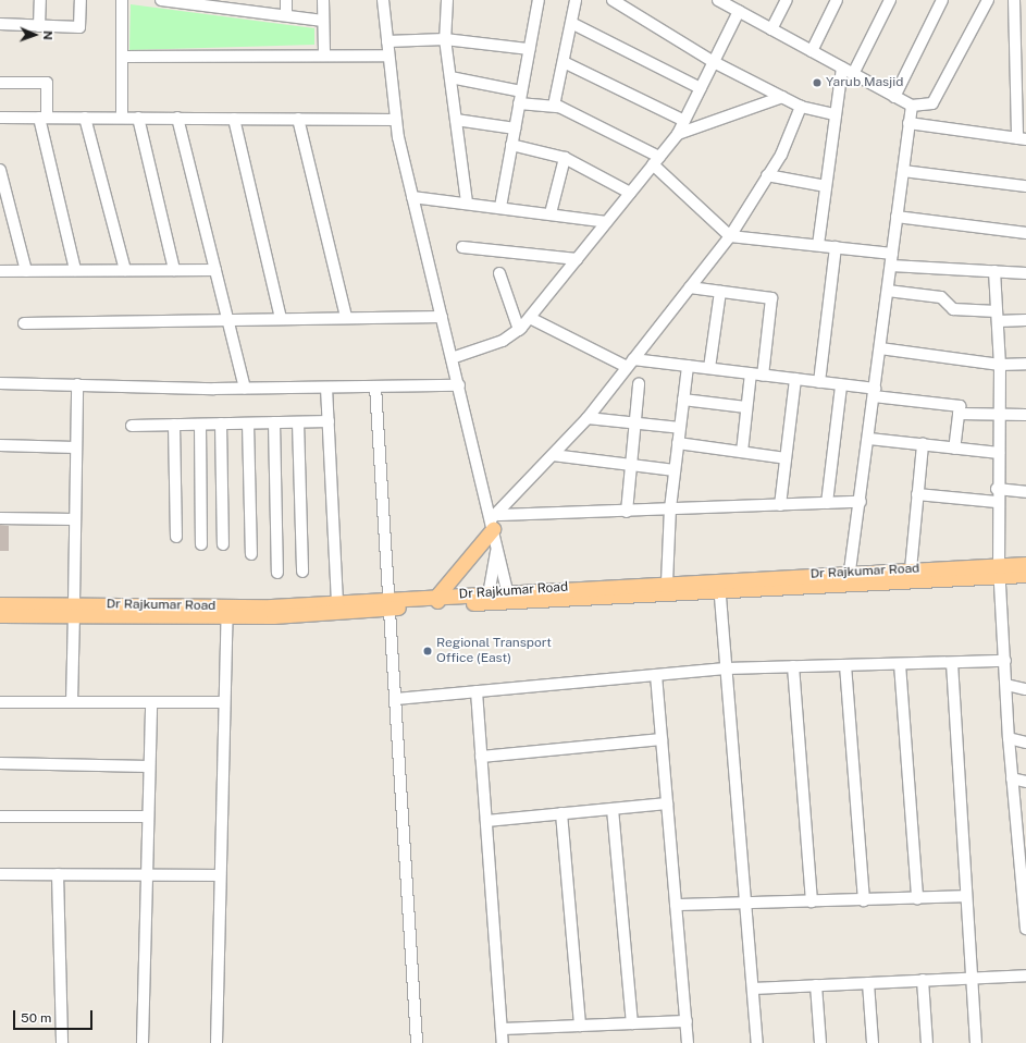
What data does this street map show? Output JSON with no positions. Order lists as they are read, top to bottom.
{
  "streets": {
    "main road": ["Dr Rajkumar Road"]
  },
  "places": ["Yarub Masjid", "Regional Transport Office (East)"],
  "scale_bar": "50 m",
  "north": "right"
}
